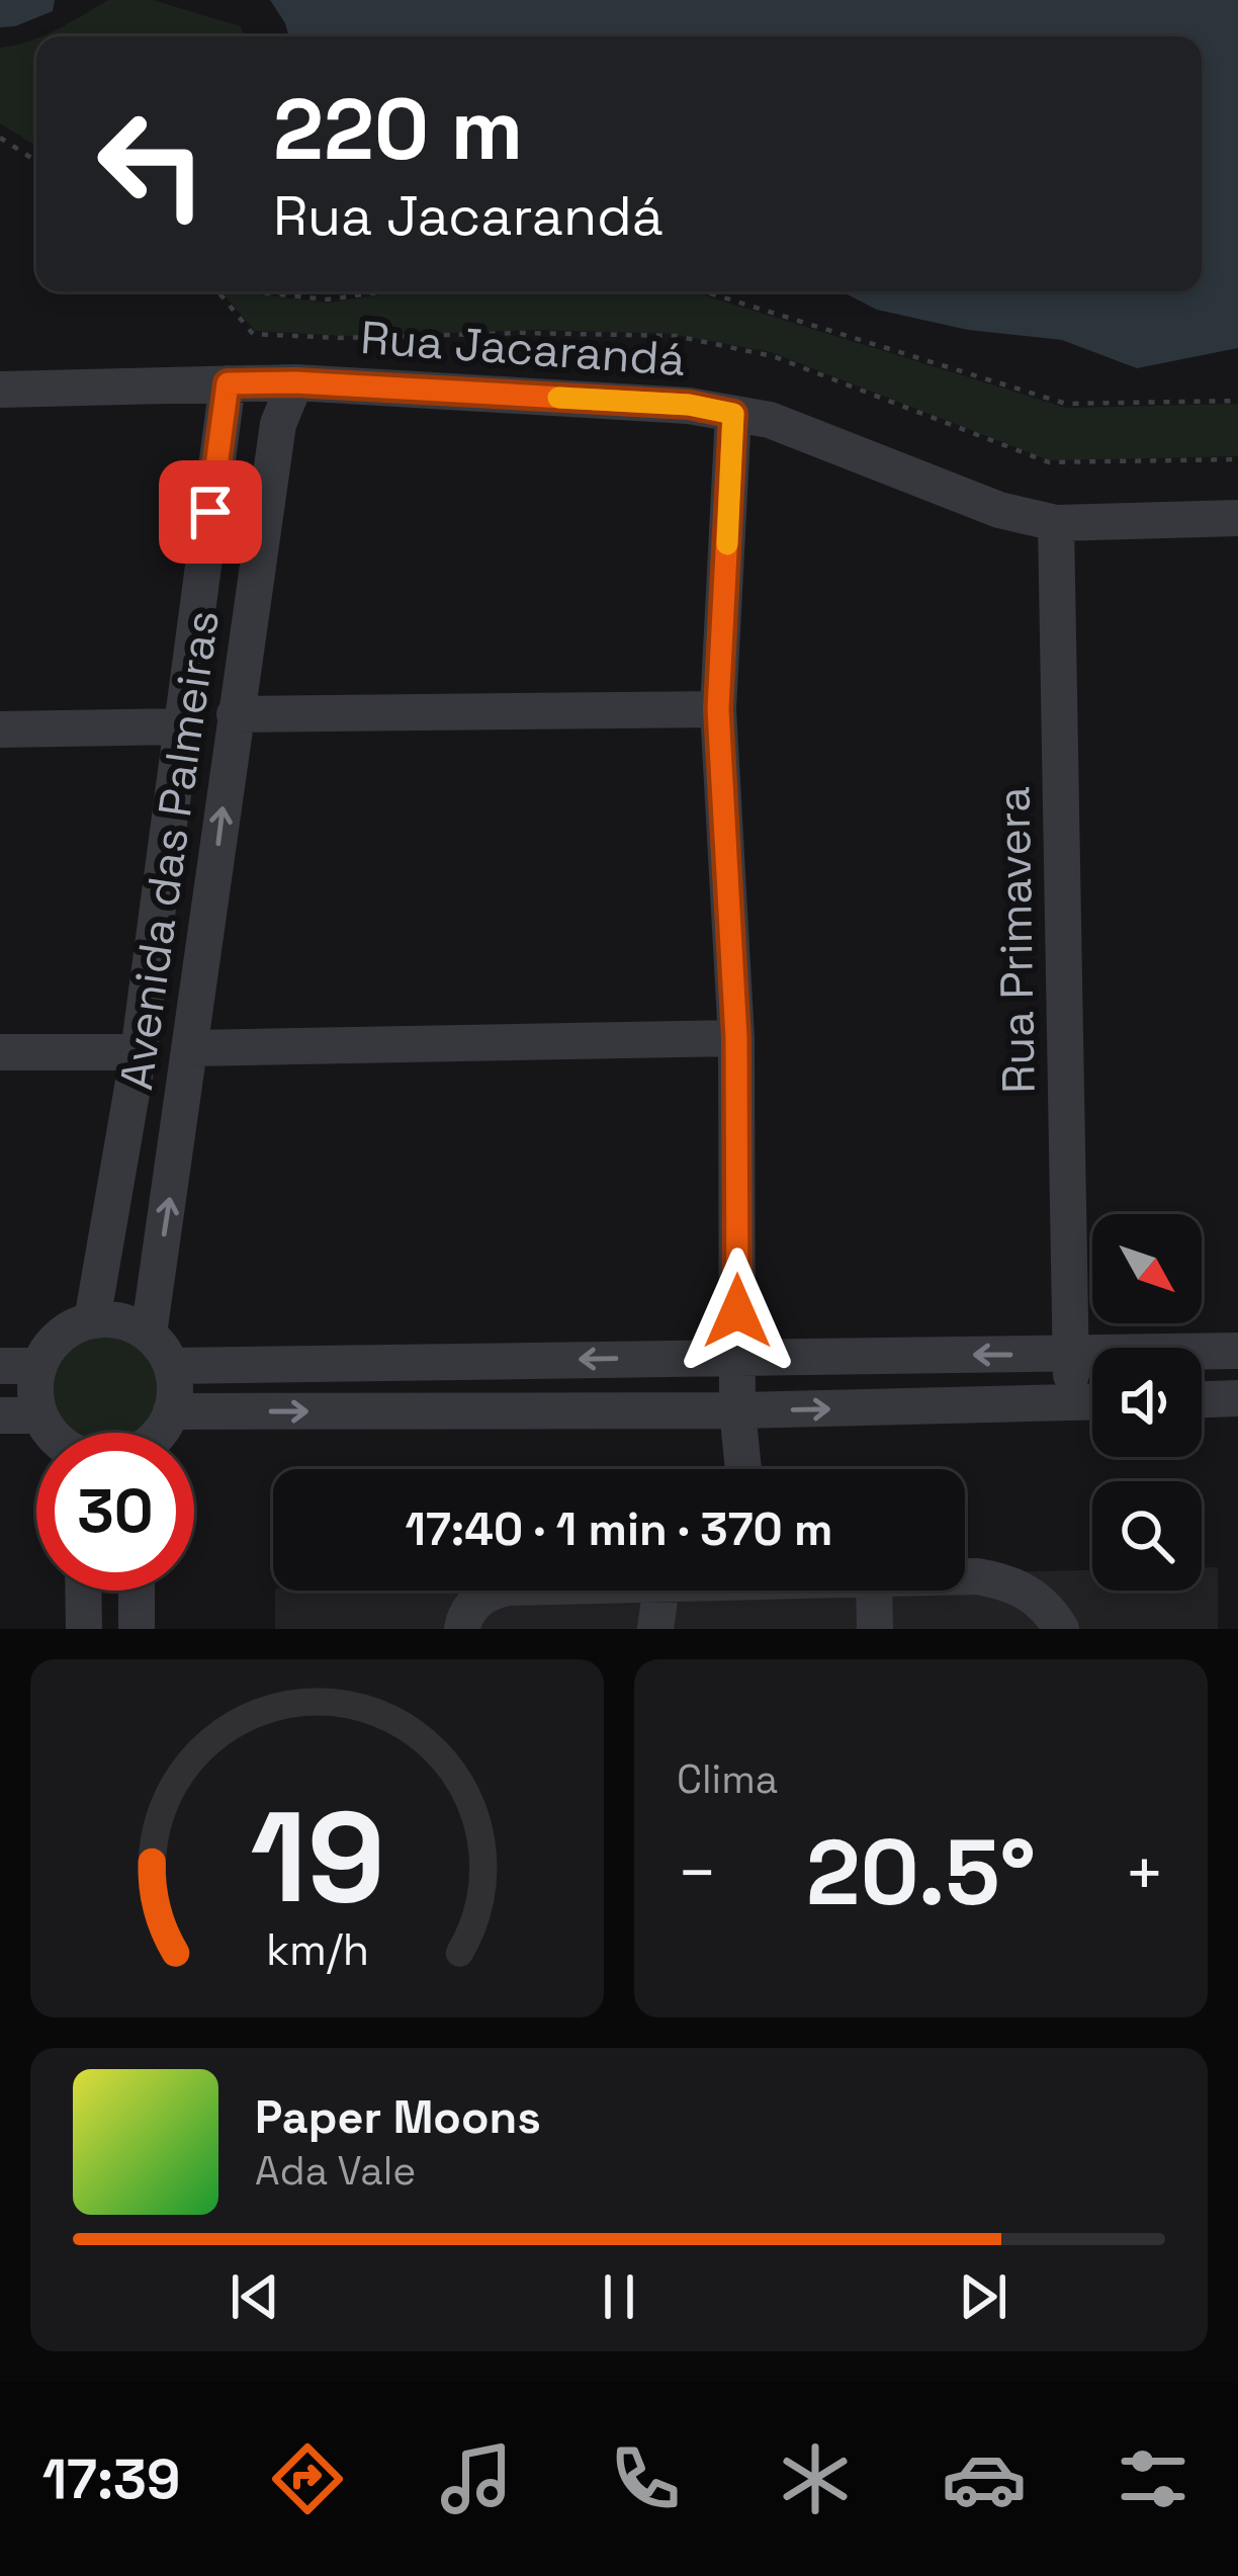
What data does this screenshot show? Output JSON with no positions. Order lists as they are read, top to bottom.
{
  "streets": {
    "street": ["Rua Jacarandá", "Avenida das Palmeiras", "Rua Primavera"]
  },
  "crossings": [
    ["Rua Jacarandá", "Avenida das Palmeiras"],
    ["Rua Jacarandá", "Rua Primavera"]
  ],
  "north": "bottom right",
  "page": {
    "turn": ["220 m", "Rua Jacarandá"],
    "limit": "30",
    "trip": "17:40 · 1 min · 370 m",
    "tile": "Clima",
    "heat": ["−", "20.5°", "+"],
    "song": ["Paper Moons", "Ada Vale"],
    "tabs": "17:39",
    "gauge": ["19", "km/h"]
  }
}
